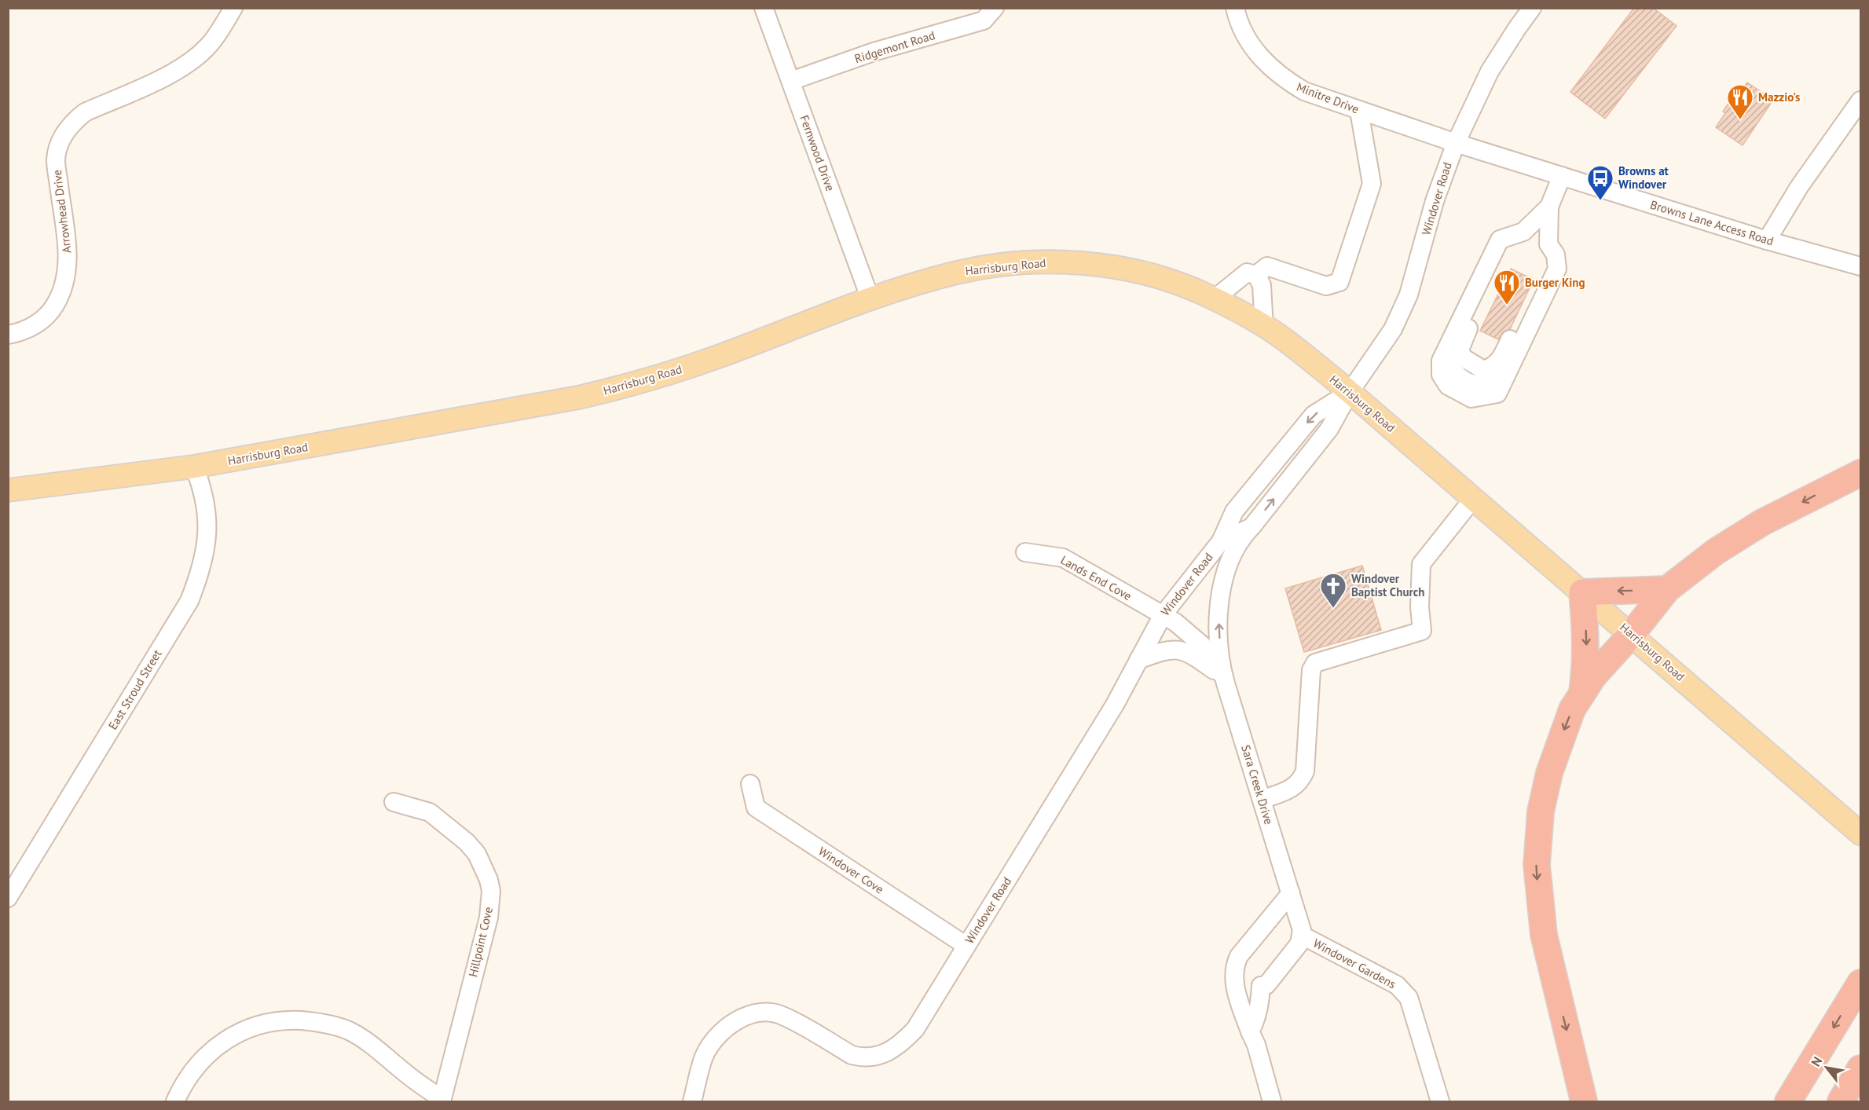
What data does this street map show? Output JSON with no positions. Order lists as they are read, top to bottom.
{
  "streets": {
    "main road": ["Harrisburg Road"],
    "street": [
      "Ridgemont Road",
      "Minitre Drive",
      "Fernwood Drive",
      "Windover Road",
      "Arrowhead Drive",
      "Browns Lane Access Road",
      "Lands End Cove",
      "East Stroud Street",
      "Sara Creek Drive",
      "Windover Cove",
      "Hillpoint Cove",
      "Windover Gardens"
    ]
  },
  "crossings": [
    ["Ridgemont Road", "Fernwood Drive"],
    ["Minitre Drive", "Windover Road"],
    ["Minitre Drive", "Browns Lane Access Road"],
    ["Fernwood Drive", "Harrisburg Road"],
    ["Windover Road", "Browns Lane Access Road"],
    ["Windover Road", "Harrisburg Road"],
    ["Windover Road", "Lands End Cove"],
    ["Windover Road", "Sara Creek Drive"],
    ["Windover Road", "Windover Cove"],
    ["Harrisburg Road", "East Stroud Street"],
    ["Lands End Cove", "Sara Creek Drive"],
    ["Sara Creek Drive", "Windover Gardens"]
  ],
  "places": {
    "restaurant": ["Mazzio's", "Burger King"],
    "bus stop": ["Browns at Windover"],
    "church": ["Windover Baptist Church"]
  },
  "north": "top left"
}
